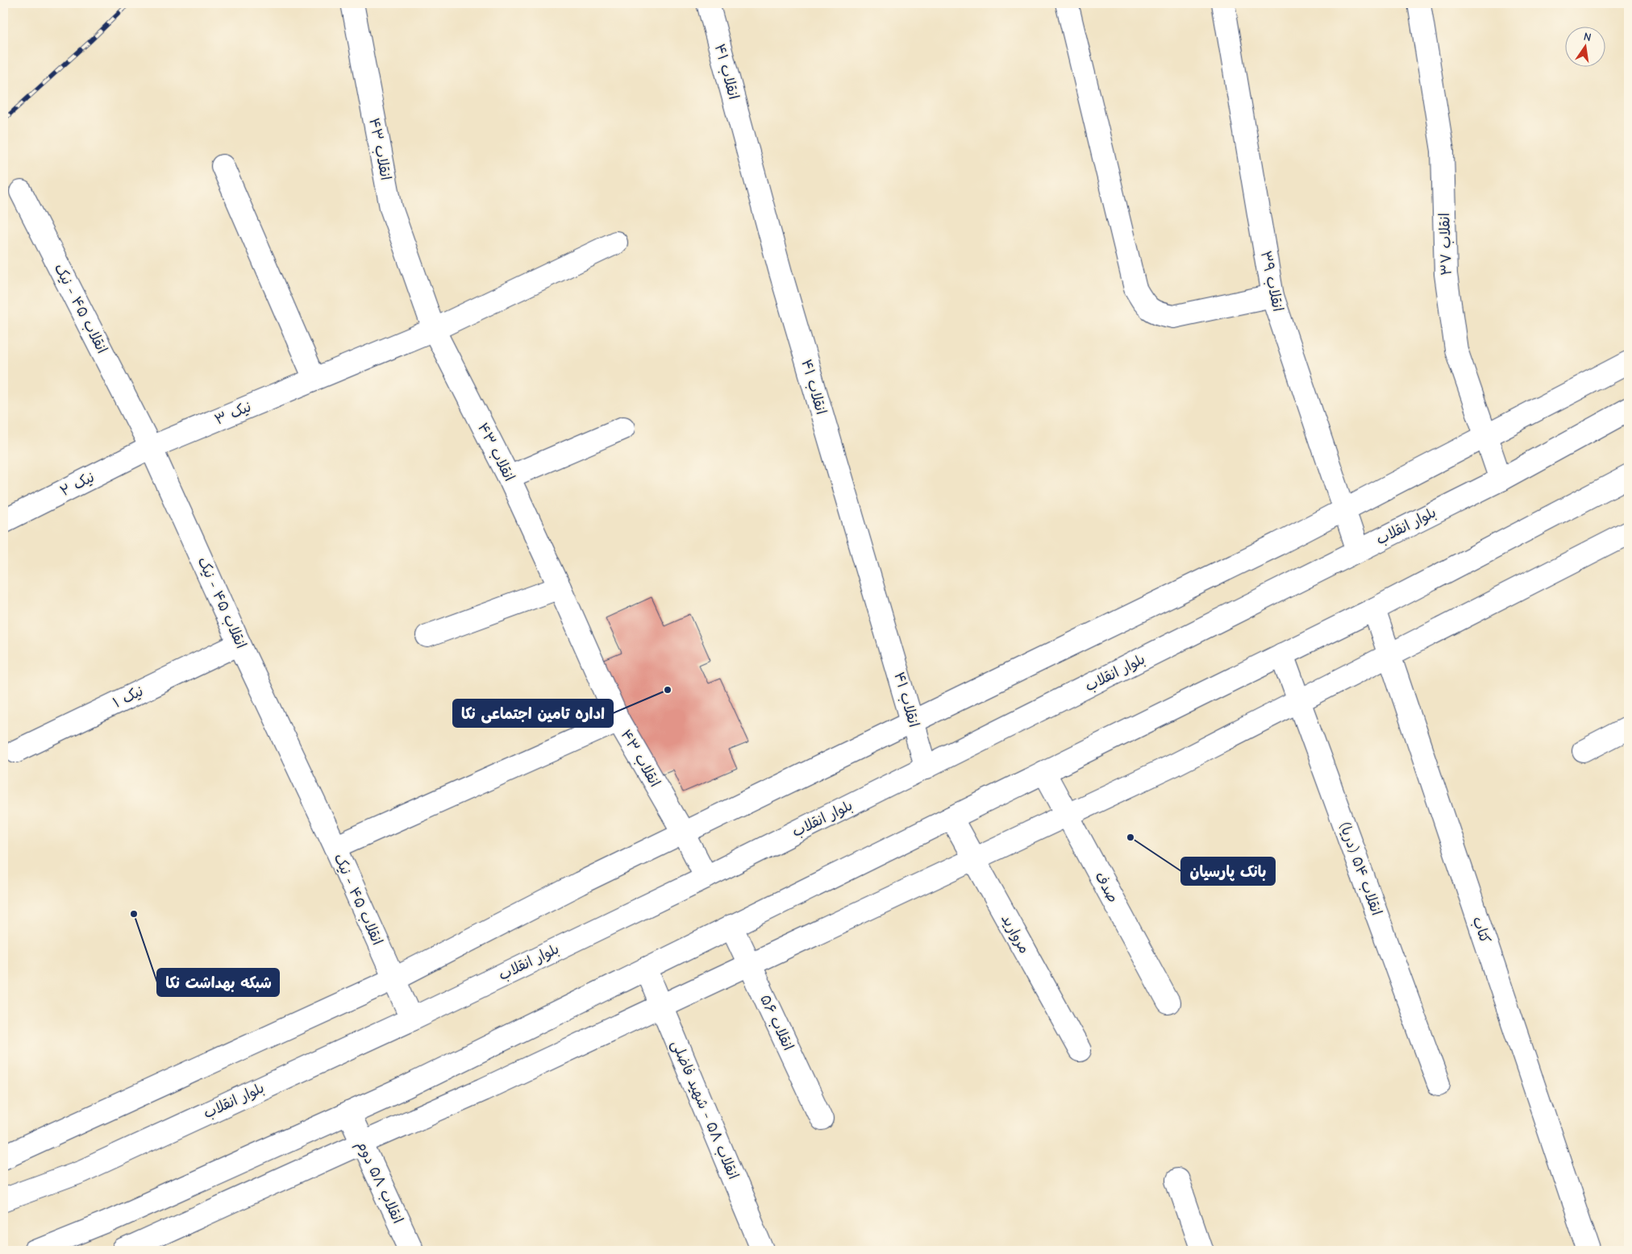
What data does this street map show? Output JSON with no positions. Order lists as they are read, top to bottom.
{
  "streets": {
    "street": [
      "انقلاب ۴۱",
      "انقلاب ۴۳",
      "انقلاب ۳۷",
      "انقلاب ۳۹",
      "انقلاب ۴۵ - نیک",
      "نیک ۳",
      "نیک ۲",
      "بلوار انقلاب",
      "نیک ۱",
      "انقلاب ۵۴ (دریا)",
      "صدف",
      "کتاب",
      "مروارید",
      "انقلاب ۵۶",
      "انقلاب ۵۸ - شهید فاضلی",
      "انقلاب ۵۸ دوم"
    ]
  },
  "crossings": [
    ["انقلاب ۴۱", "بلوار انقلاب"],
    ["انقلاب ۴۳", "نیک ۳"],
    ["انقلاب ۴۳", "بلوار انقلاب"],
    ["انقلاب ۳۷", "بلوار انقلاب"],
    ["انقلاب ۳۹", "بلوار انقلاب"],
    ["انقلاب ۴۵ - نیک", "نیک ۳"],
    ["انقلاب ۴۵ - نیک", "نیک ۲"],
    ["انقلاب ۴۵ - نیک", "بلوار انقلاب"],
    ["انقلاب ۴۵ - نیک", "نیک ۱"],
    ["نیک ۳", "نیک ۲"]
  ],
  "places": ["اداره تامین اجتماعی نکا", "بانک پارسیان", "شبکه بهداشت نکا"],
  "north": "top"
}
